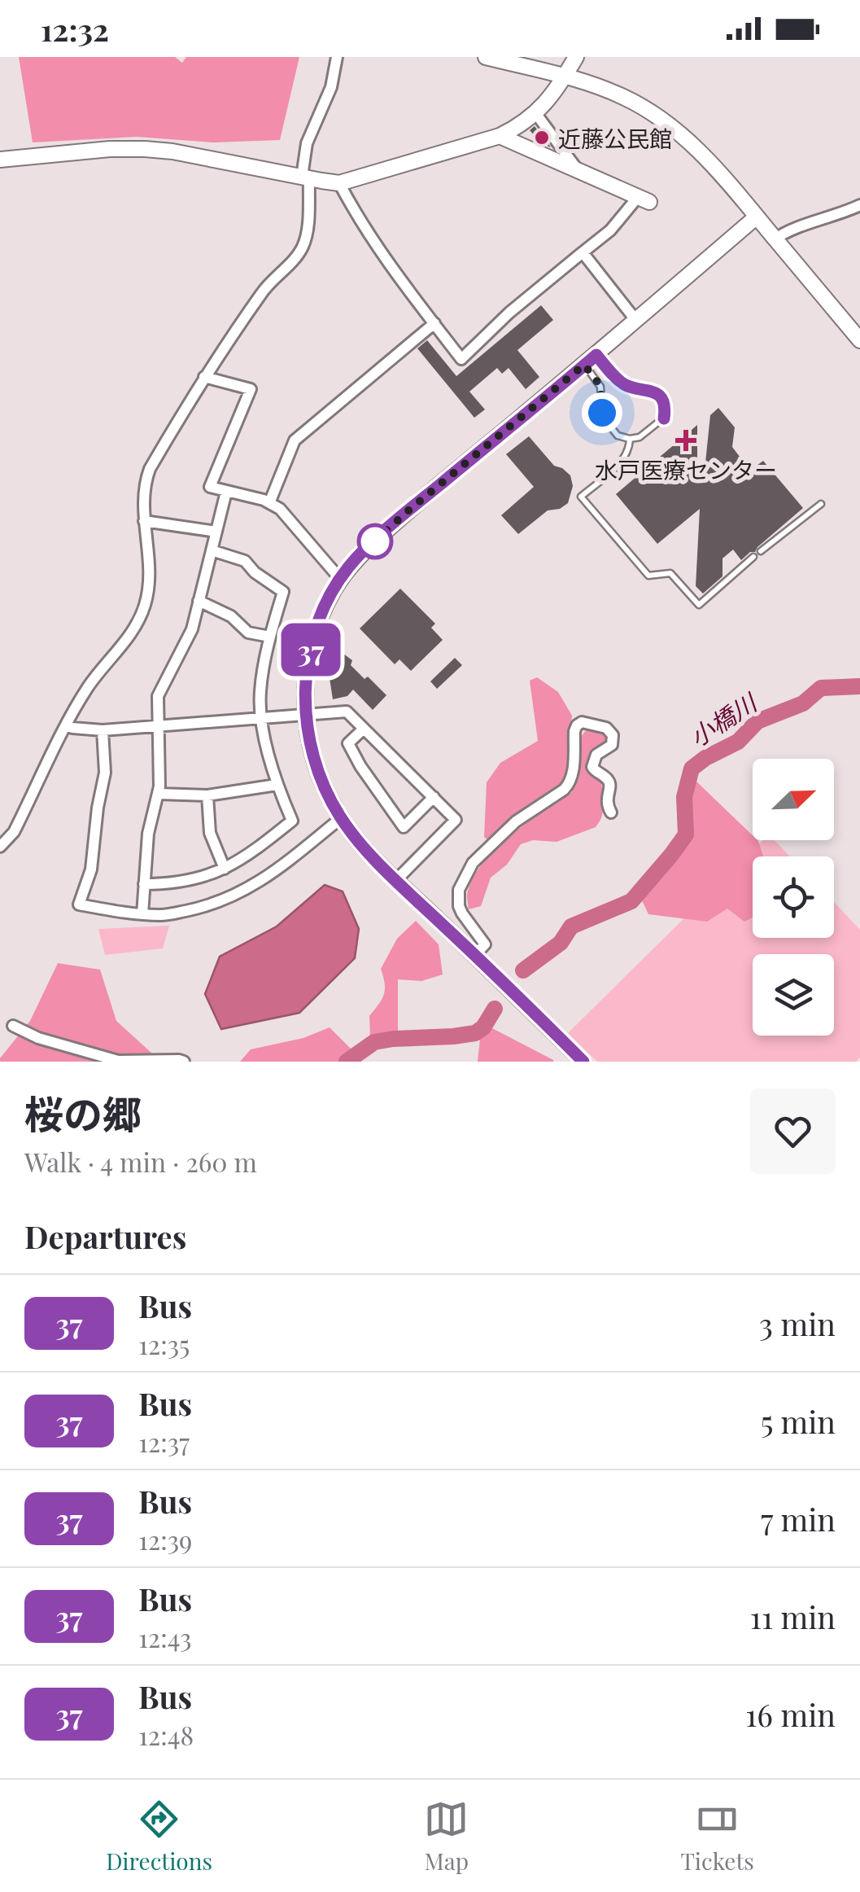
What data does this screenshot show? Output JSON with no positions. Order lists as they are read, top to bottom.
{
  "water": ["小橋川"],
  "places": {
    "other": ["近藤公民館"],
    "health": ["水戸医療センター"]
  },
  "lines": ["bus line 37"],
  "north": "top right",
  "page": {
    "status": "12:32",
    "on_map": "37",
    "heading": [
      ["桜の郷", "Walk · 4 min · 260 m"],
      "Departures"
    ],
    "list": [
      {
        "mark": "37",
        "name": "Bus",
        "note": "12:35",
        "value": "3 min"
      },
      {
        "mark": "37",
        "name": "Bus",
        "note": "12:37",
        "value": "5 min"
      },
      {
        "mark": "37",
        "name": "Bus",
        "note": "12:39",
        "value": "7 min"
      },
      {
        "mark": "37",
        "name": "Bus",
        "note": "12:43",
        "value": "11 min"
      },
      {
        "mark": "37",
        "name": "Bus",
        "note": "12:48",
        "value": "16 min"
      }
    ],
    "tabs": ["Directions", "Map", "Tickets"]
  }
}
